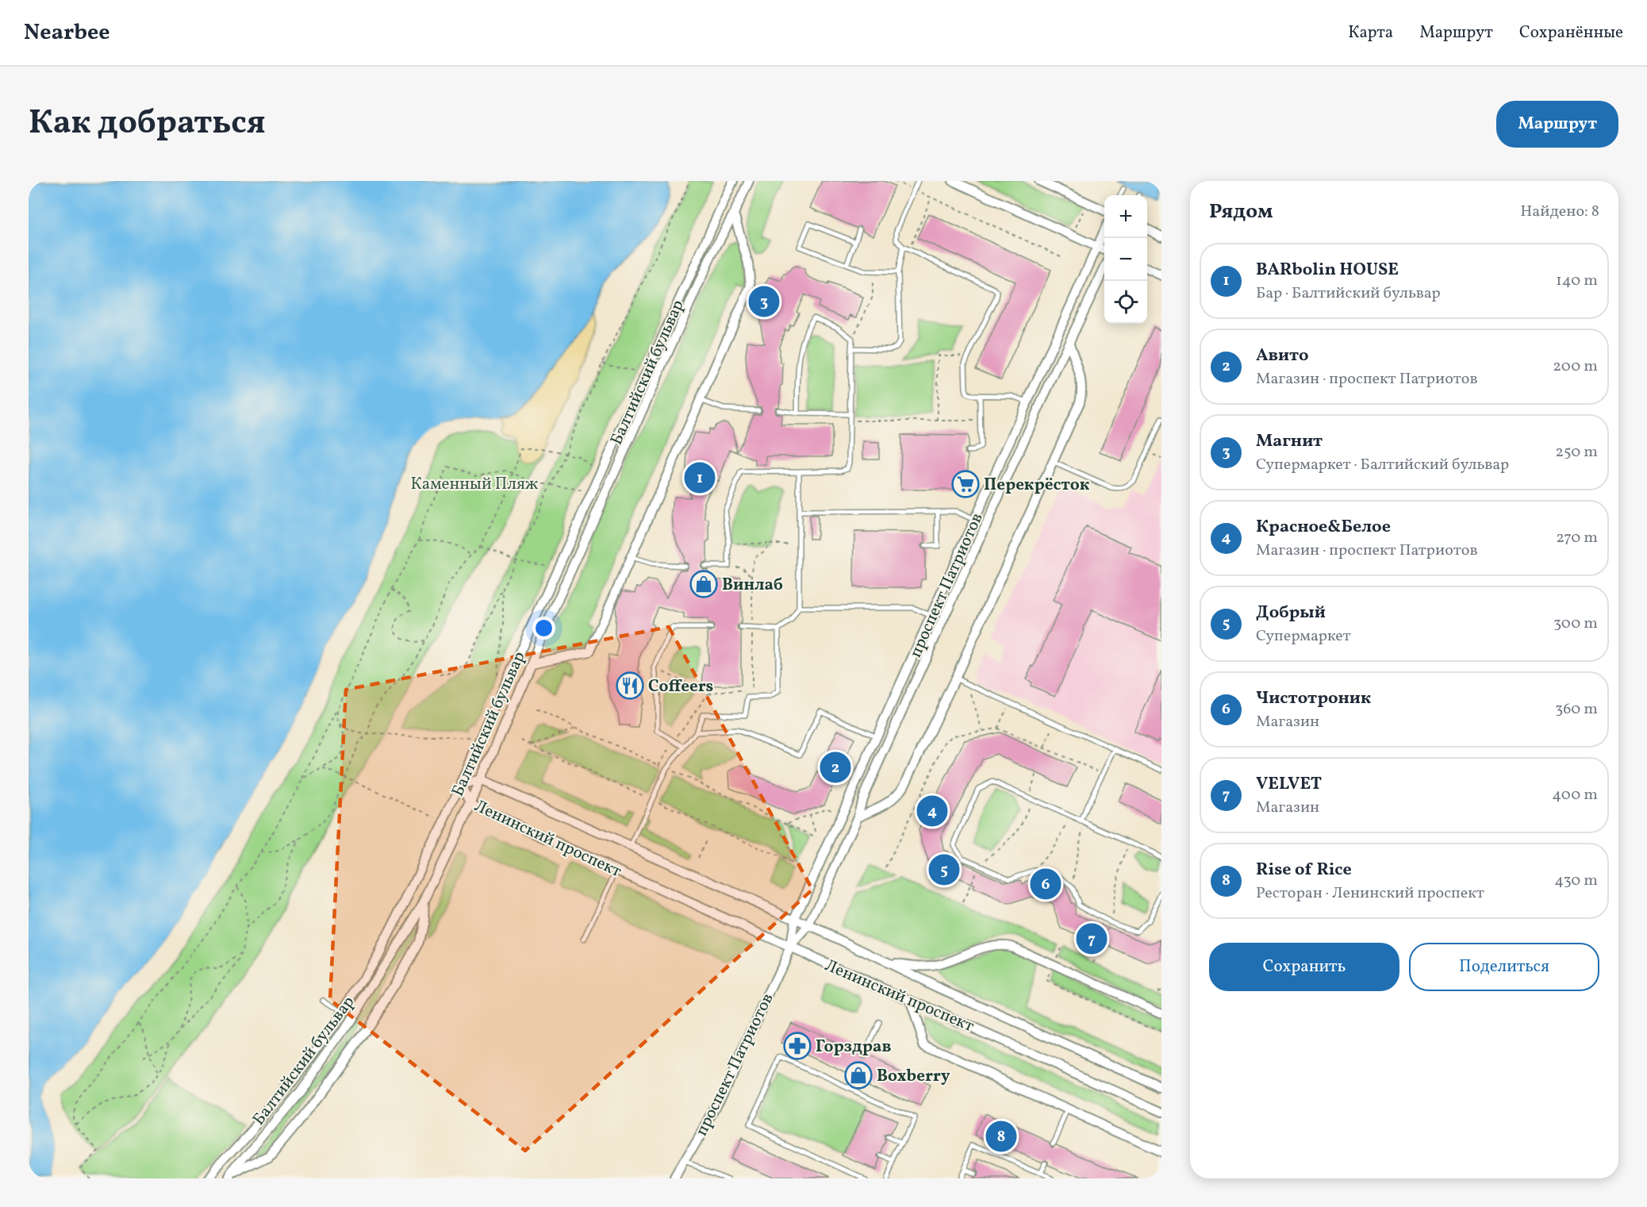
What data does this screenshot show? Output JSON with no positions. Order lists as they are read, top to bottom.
{
  "streets": {
    "street": ["Балтийский бульвар", "проспект Патриотов", "Ленинский проспект"]
  },
  "crossings": [
    ["Балтийский бульвар", "Ленинский проспект"],
    ["проспект Патриотов", "Ленинский проспект"]
  ],
  "parks": ["Каменный Пляж"],
  "places": {
    "supermarket": ["Перекрёсток"],
    "shop": ["Винлаб", "Boxberry"],
    "restaurant": ["Coffeers"],
    "pharmacy": ["Горздрав"]
  },
  "page": {
    "header": "Nearbee",
    "nav": ["Карта", "Маршрут", "Сохранённые"],
    "title": "Как добраться",
    "buttons": [
      "Маршрут",
      ["Сохранить", "Поделиться"]
    ],
    "heading": ["Рядом", "Найдено: 8"],
    "map_buttons": ["+", "−"],
    "list": [
      {
        "mark": "1",
        "name": "BARbolin HOUSE",
        "note": "Бар · Балтийский бульвар",
        "value": "140 m"
      },
      {
        "mark": "2",
        "name": "Авито",
        "note": "Магазин · проспект Патриотов",
        "value": "200 m"
      },
      {
        "mark": "3",
        "name": "Магнит",
        "note": "Супермаркет · Балтийский бульвар",
        "value": "250 m"
      },
      {
        "mark": "4",
        "name": "Красное&Белое",
        "note": "Магазин · проспект Патриотов",
        "value": "270 m"
      },
      {
        "mark": "5",
        "name": "Добрый",
        "note": "Супермаркет",
        "value": "300 m"
      },
      {
        "mark": "6",
        "name": "Чистотроник",
        "note": "Магазин",
        "value": "360 m"
      },
      {
        "mark": "7",
        "name": "VELVET",
        "note": "Магазин",
        "value": "400 m"
      },
      {
        "mark": "8",
        "name": "Rise of Rice",
        "note": "Ресторан · Ленинский проспект",
        "value": "430 m"
      }
    ],
    "pins": [
      "3",
      "1",
      "2",
      "4",
      "5",
      "6",
      "7",
      "8"
    ]
  }
}
